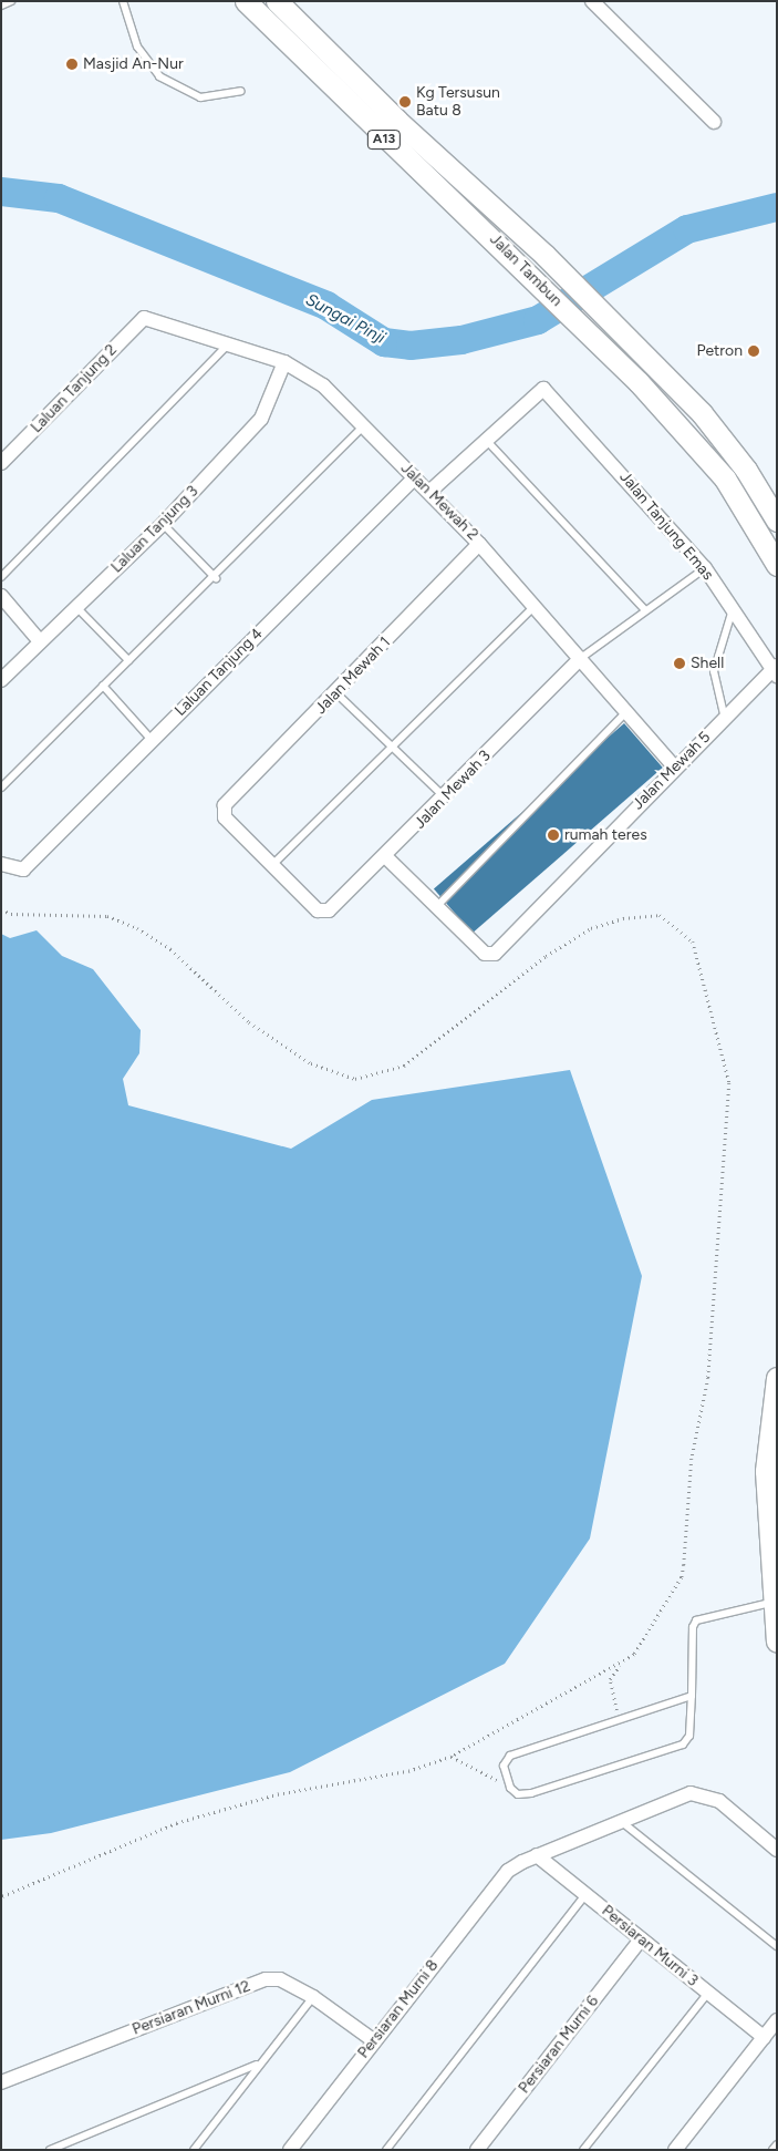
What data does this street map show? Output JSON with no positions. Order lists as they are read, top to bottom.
{
  "streets": {
    "main road": ["A13", "Jalan Tambun"],
    "street": [
      "Laluan Tanjung 2",
      "Jalan Mewah 2",
      "Jalan Tanjung Emas",
      "Laluan Tanjung 3",
      "Laluan Tanjung 4",
      "Jalan Mewah 1",
      "Jalan Mewah 5",
      "Jalan Mewah 3",
      "Persiaran Murni 3",
      "Persiaran Murni 12",
      "Persiaran Murni 8",
      "Persiaran Murni 6"
    ]
  },
  "crossings": [
    ["Laluan Tanjung 2", "Jalan Mewah 2"],
    ["Jalan Mewah 2", "Laluan Tanjung 3"],
    ["Jalan Mewah 2", "Laluan Tanjung 4"],
    ["Jalan Mewah 2", "Jalan Mewah 1"],
    ["Jalan Mewah 2", "Jalan Mewah 5"],
    ["Jalan Mewah 2", "Jalan Mewah 3"],
    ["Jalan Tanjung Emas", "Jalan Mewah 5"],
    ["Jalan Mewah 1", "Jalan Mewah 3"],
    ["Persiaran Murni 3", "Persiaran Murni 8"],
    ["Persiaran Murni 3", "Persiaran Murni 6"],
    ["Persiaran Murni 12", "Persiaran Murni 8"]
  ],
  "water": ["Sungai Pinji"],
  "places": [
    "Masjid An-Nur",
    "Kg Tersusun Batu 8",
    "Petron",
    "Shell",
    "rumah teres"
  ]
}
